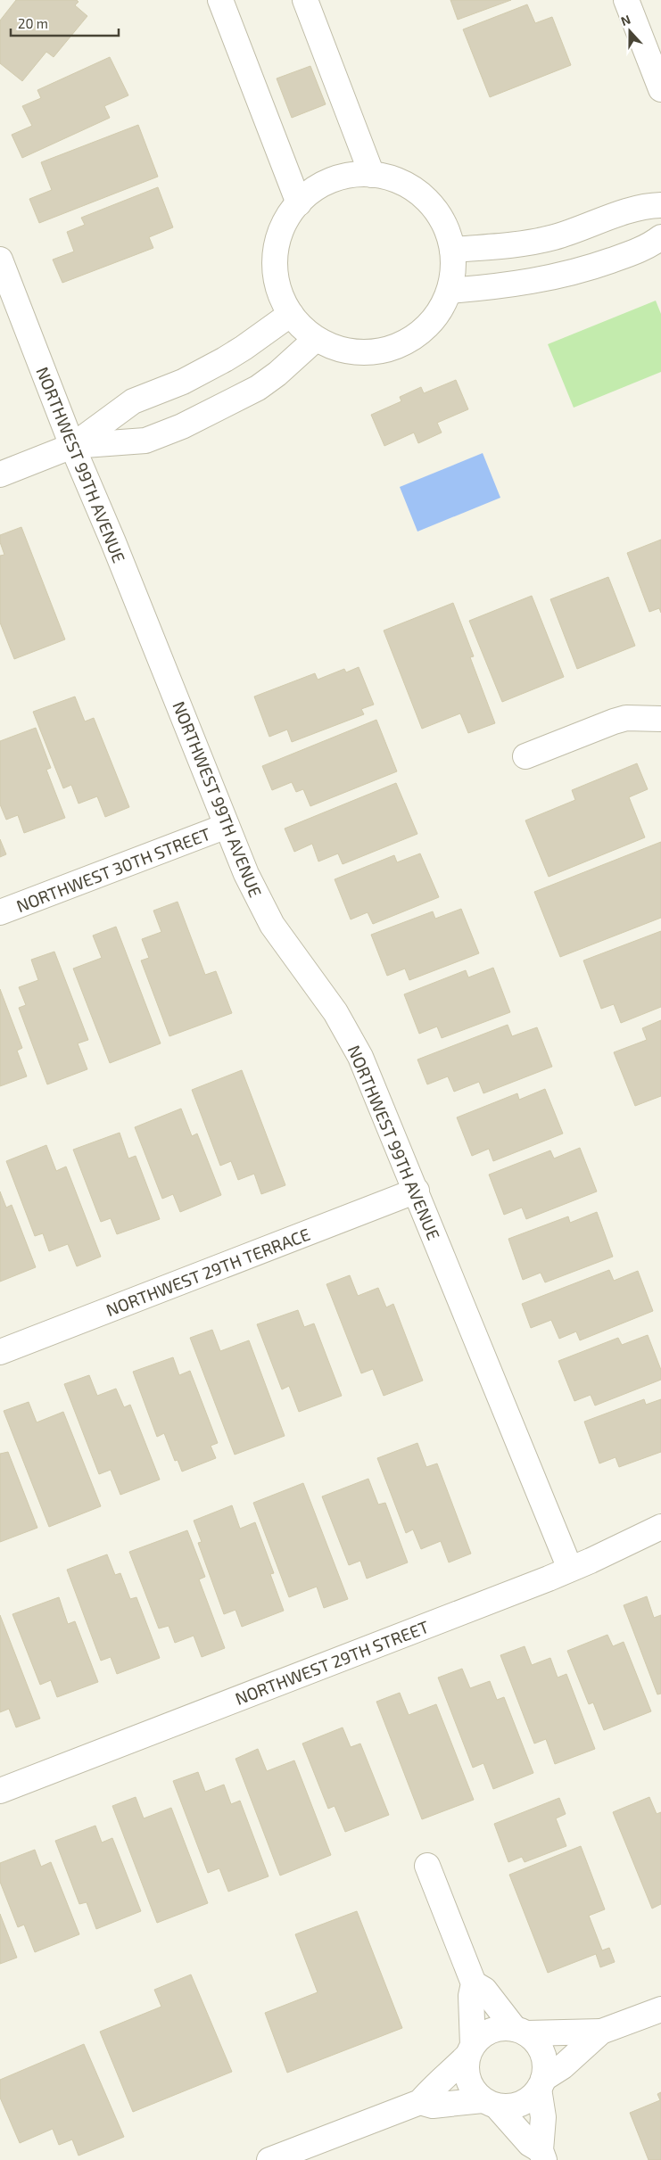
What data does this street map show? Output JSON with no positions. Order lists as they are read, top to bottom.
{
  "streets": {
    "street": [
      "NORTHWEST 99TH AVENUE",
      "NORTHWEST 30TH STREET",
      "NORTHWEST 29TH TERRACE",
      "NORTHWEST 29TH STREET"
    ]
  },
  "crossings": [
    ["NORTHWEST 99TH AVENUE", "NORTHWEST 30TH STREET"],
    ["NORTHWEST 99TH AVENUE", "NORTHWEST 29TH TERRACE"],
    ["NORTHWEST 99TH AVENUE", "NORTHWEST 29TH STREET"]
  ],
  "scale_bar": "20 m",
  "north": "top"
}
